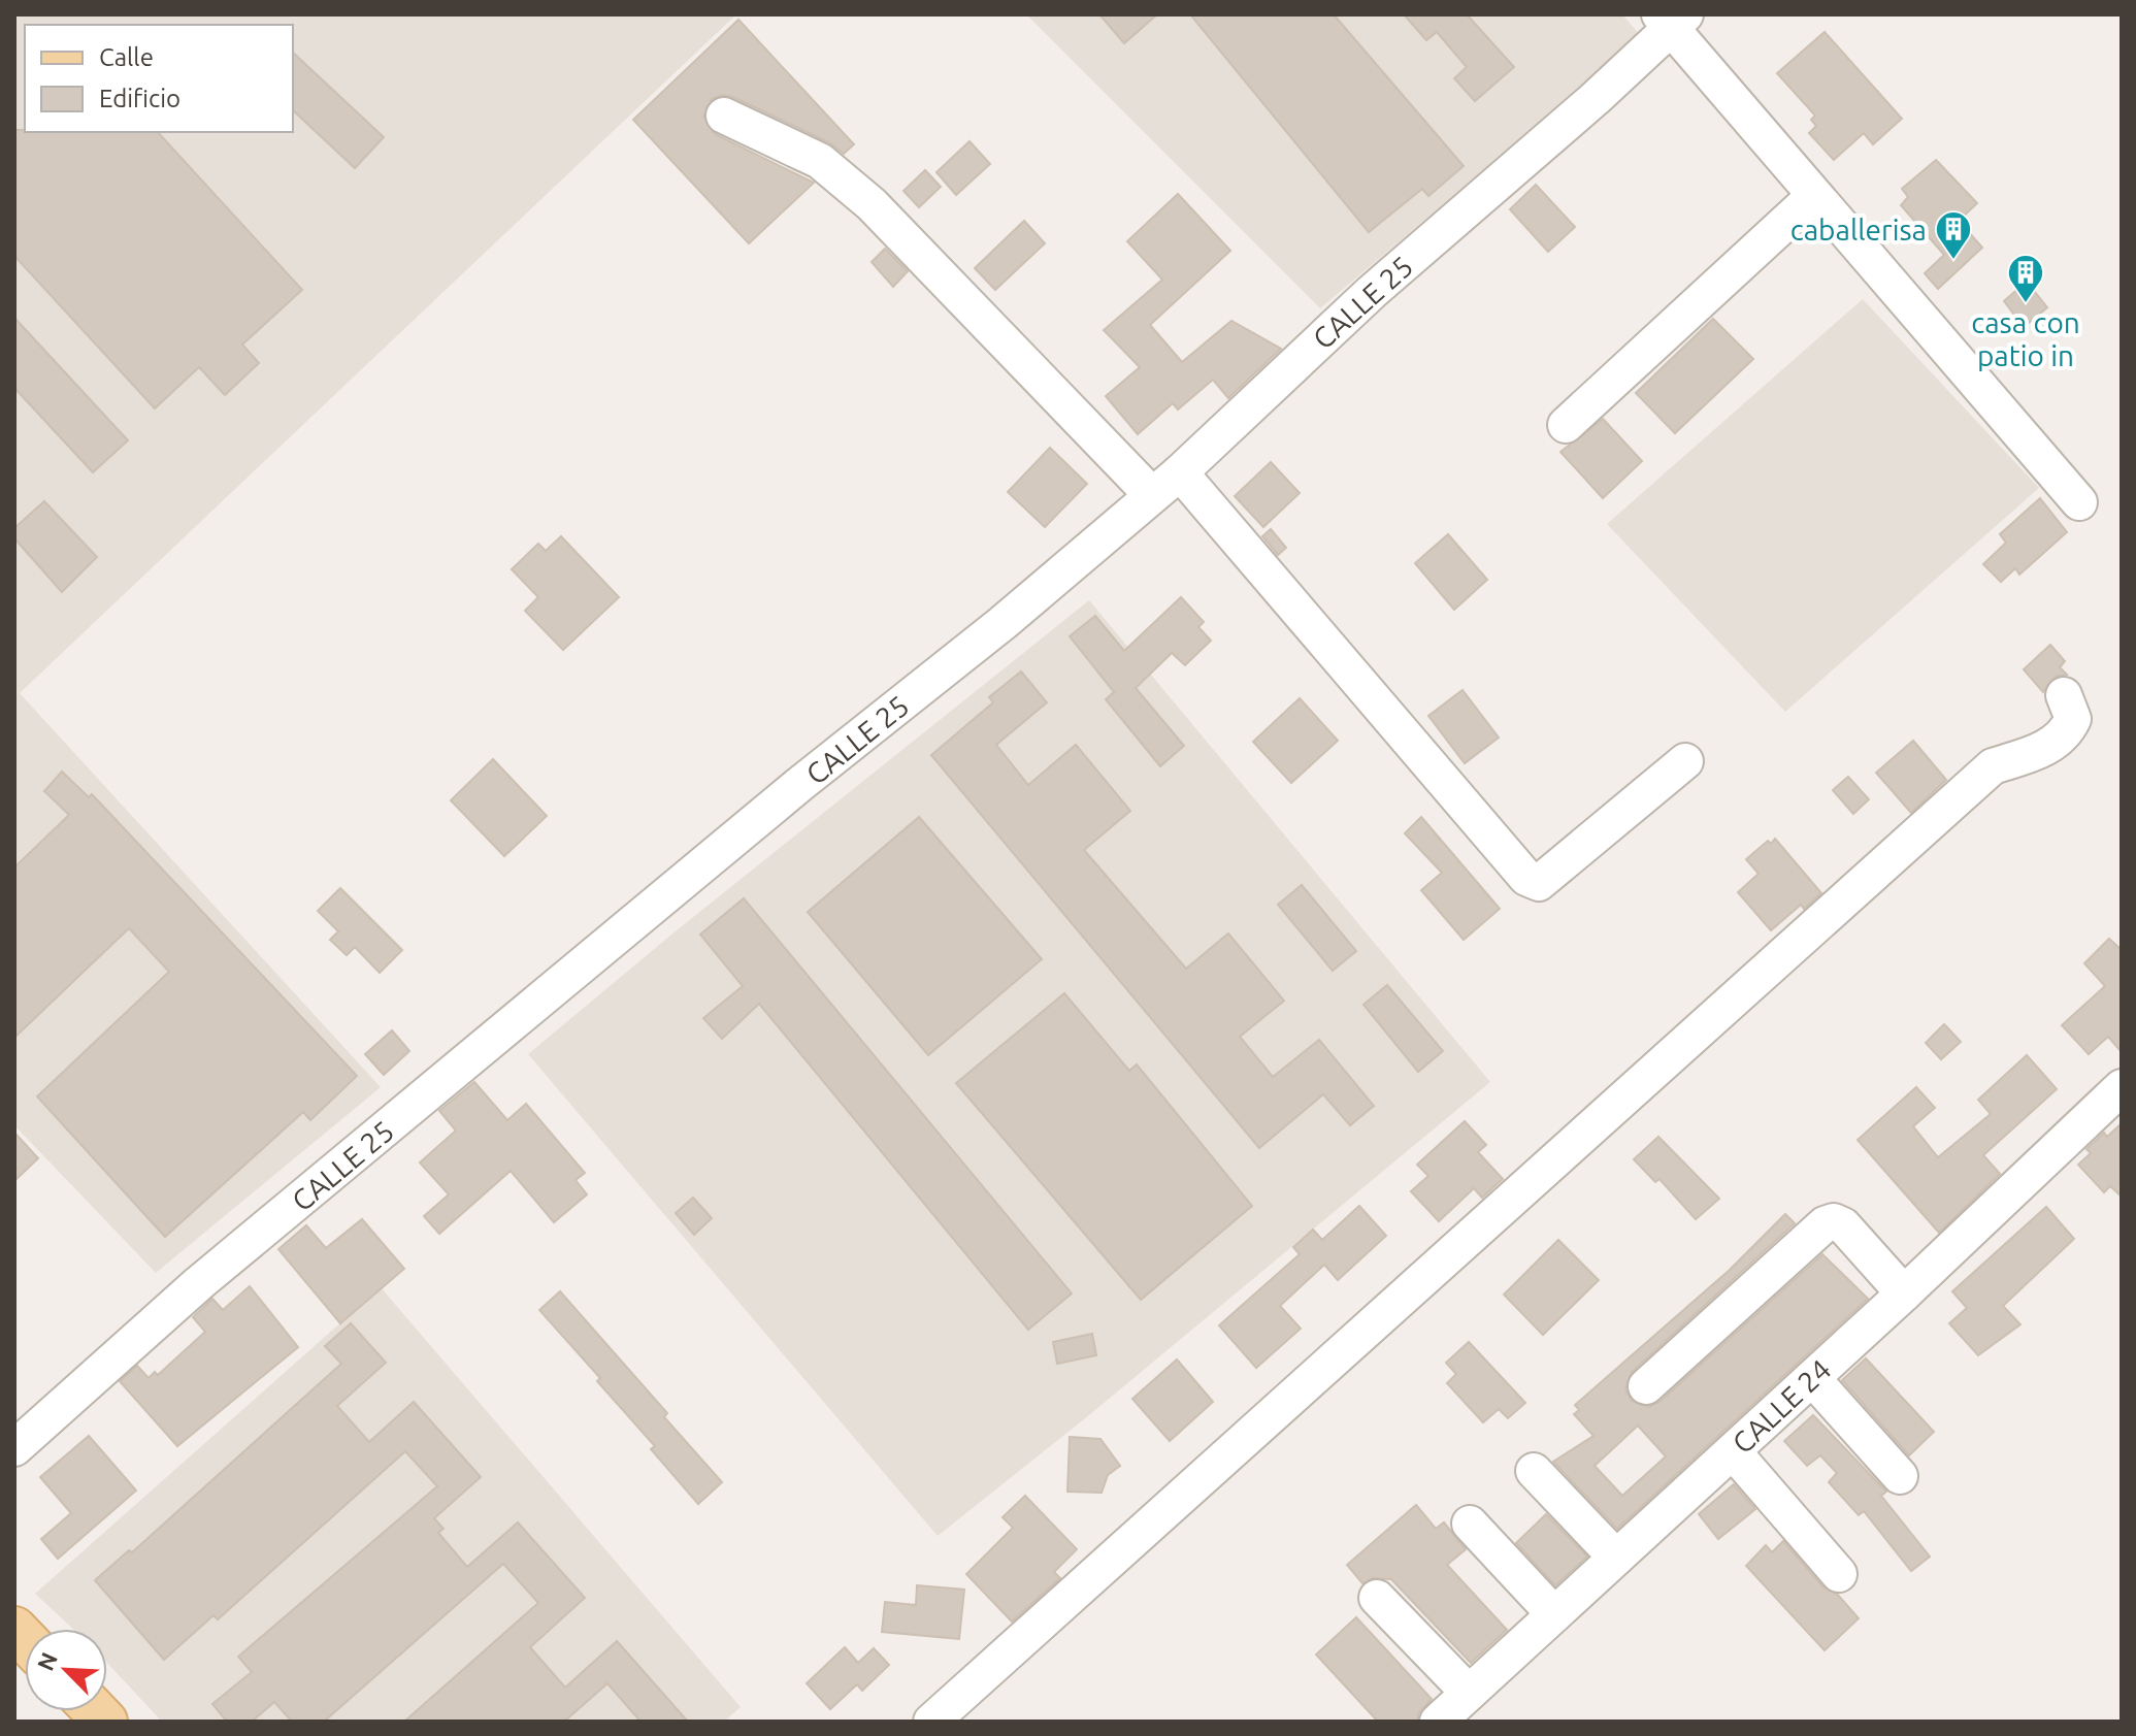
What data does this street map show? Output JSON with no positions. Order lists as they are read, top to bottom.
{
  "streets": {
    "street": ["CALLE 25", "CALLE 24"]
  },
  "places": {
    "building": ["caballerisa", "casa con patio in"]
  },
  "legend": ["Calle", "Edificio"],
  "north": "top left"
}
